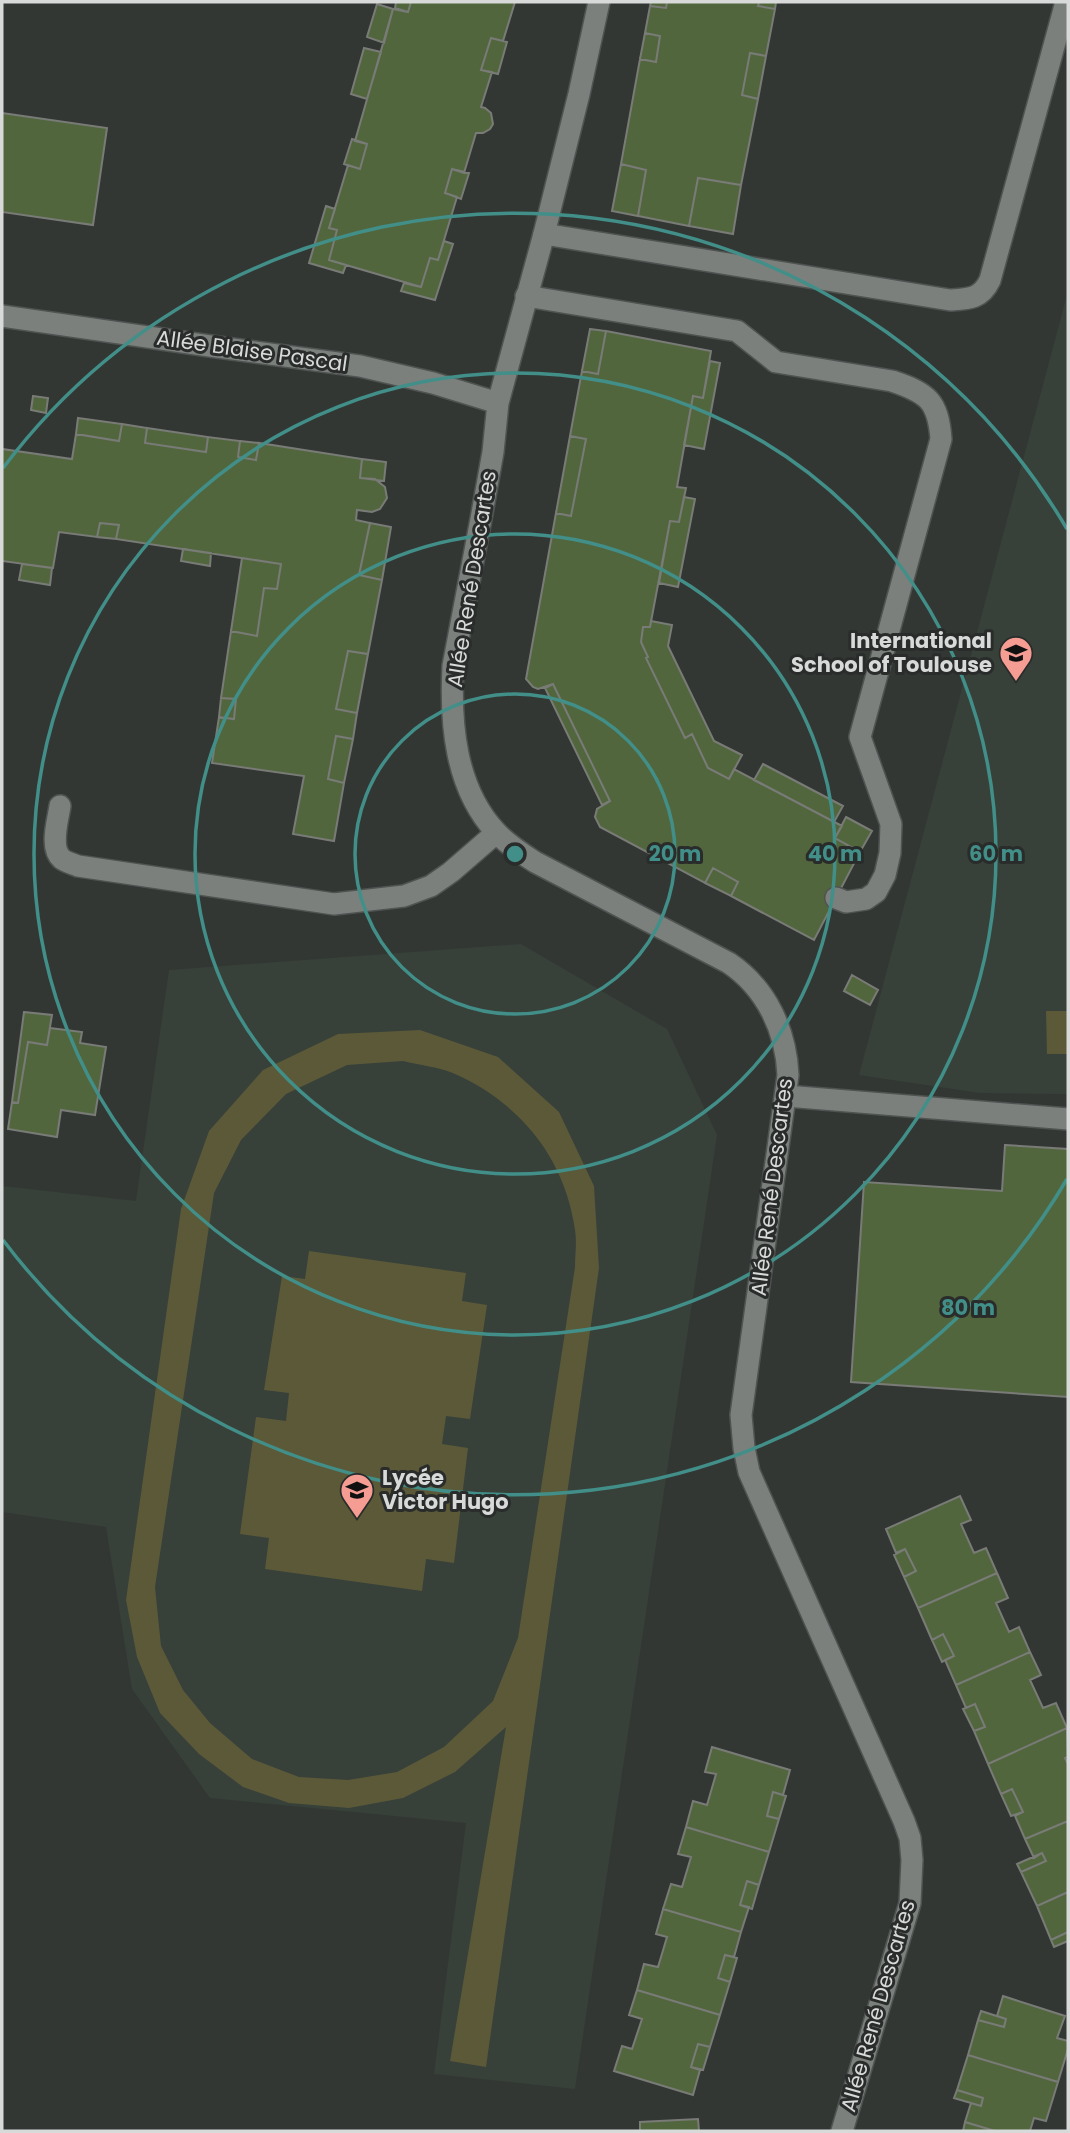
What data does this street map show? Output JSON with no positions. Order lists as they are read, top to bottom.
{
  "streets": {
    "street": ["Allée Blaise Pascal", "Allée René Descartes"]
  },
  "crossings": [
    ["Allée Blaise Pascal", "Allée René Descartes"]
  ],
  "places": {
    "school or university": ["International School of Toulouse", "Lycée Victor Hugo"]
  },
  "rings": [
    "20 m",
    "40 m",
    "60 m",
    "80 m"
  ]
}
